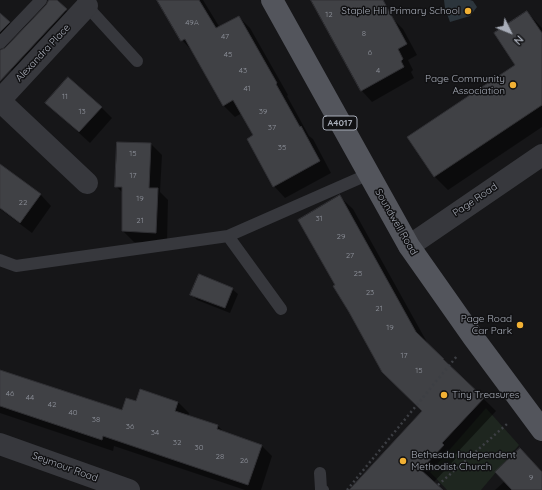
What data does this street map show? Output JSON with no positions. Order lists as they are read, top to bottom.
{
  "streets": {
    "main road": ["A4017", "Soundwell Road"],
    "street": ["Alexandra Place", "Page Road", "Seymour Road"]
  },
  "crossings": [
    ["Page Road", "Soundwell Road"]
  ],
  "places": [
    "Staple Hill Primary School",
    "Page Community Association",
    "Page Road Car Park",
    "Tiny Treasures",
    "Bethesda Independent Methodist Church"
  ],
  "house_numbers": [
    "12",
    "49A",
    "8",
    "47",
    "6",
    "45",
    "43",
    "4",
    "41",
    "11",
    "13",
    "39",
    "37",
    "35",
    "15",
    "17",
    "19",
    "22",
    "31",
    "21",
    "29",
    "27",
    "25",
    "23",
    "21",
    "19",
    "17",
    "15",
    "46",
    "44",
    "42",
    "40",
    "38",
    "36",
    "34",
    "32",
    "30",
    "28",
    "26",
    "9"
  ],
  "north": "bottom right"
}
